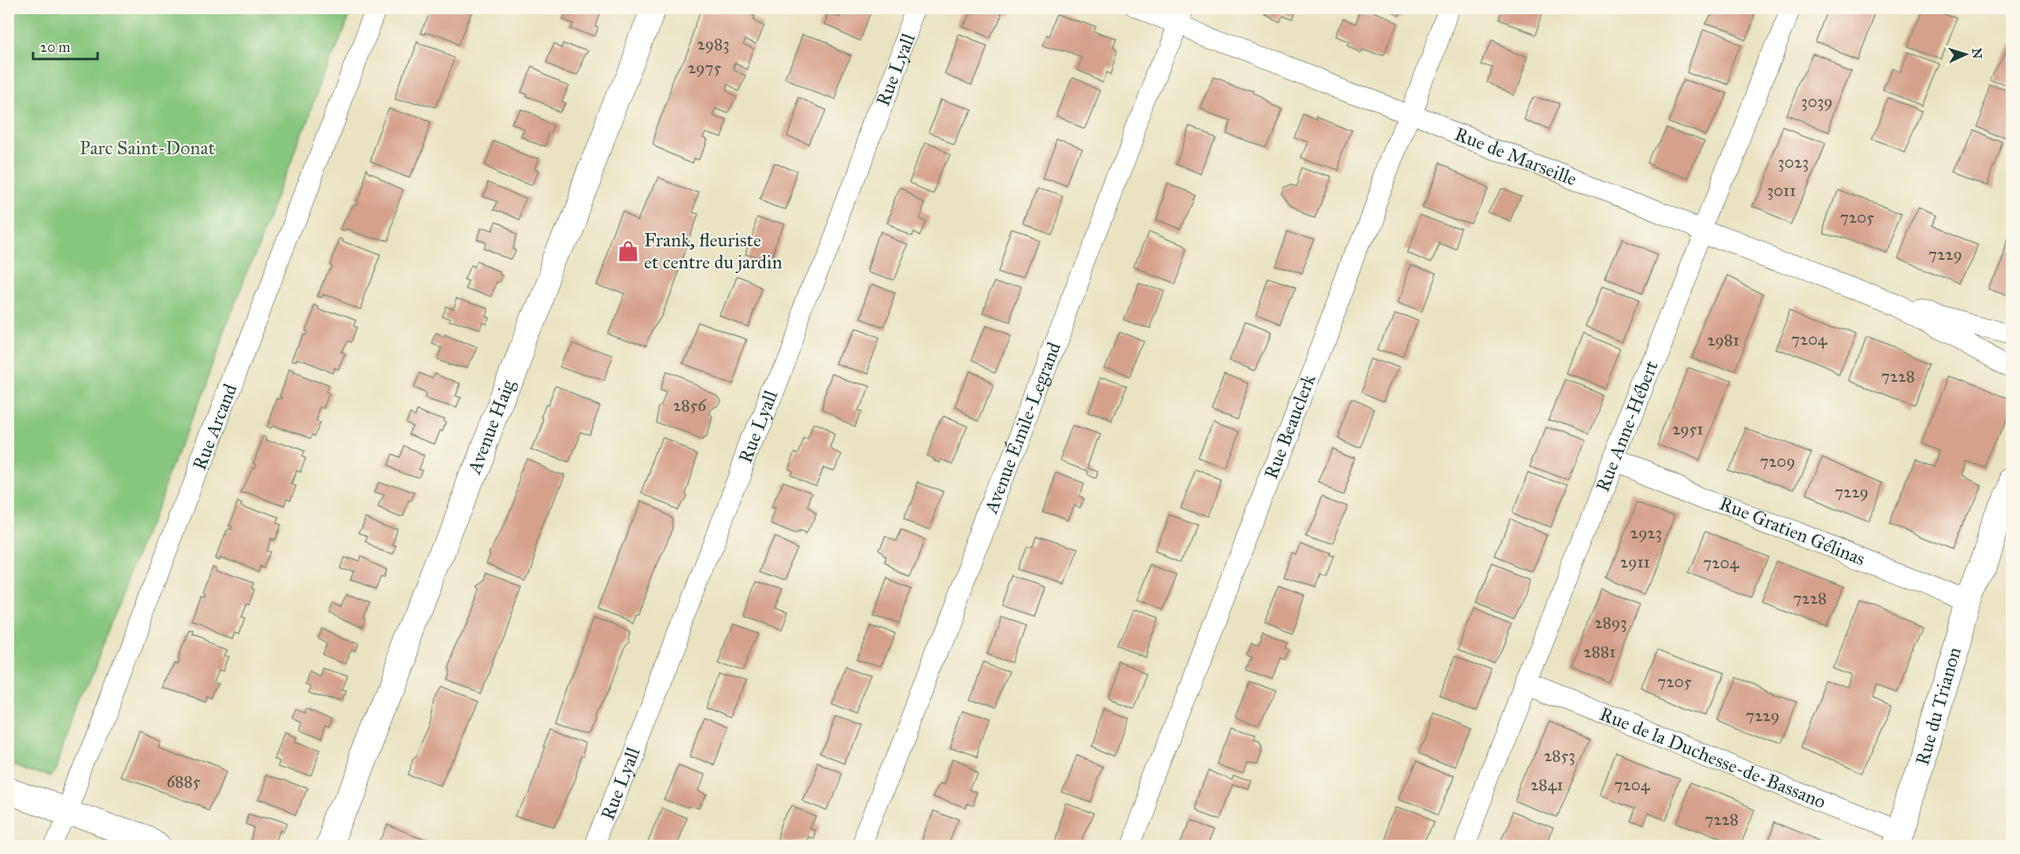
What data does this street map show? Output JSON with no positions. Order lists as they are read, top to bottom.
{
  "streets": {
    "street": [
      "Rue Lyall",
      "Rue de Marseille",
      "Rue Arcand",
      "Avenue Haig",
      "Rue Beauclerk",
      "Avenue Émile-Legrand",
      "Rue Anne-Hébert",
      "Rue Gratien Gélinas",
      "Rue du Trianon",
      "Rue de la Duchesse-de-Bassano"
    ]
  },
  "crossings": [
    ["Rue de Marseille", "Rue Beauclerk"],
    ["Rue de Marseille", "Avenue Émile-Legrand"],
    ["Rue de Marseille", "Rue Anne-Hébert"],
    ["Rue Anne-Hébert", "Rue Gratien Gélinas"],
    ["Rue Anne-Hébert", "Rue de la Duchesse-de-Bassano"],
    ["Rue Gratien Gélinas", "Rue du Trianon"],
    ["Rue du Trianon", "Rue de la Duchesse-de-Bassano"]
  ],
  "parks": ["Parc Saint-Donat"],
  "places": {
    "shop": ["Frank, fleuriste et centre du jardin"]
  },
  "house_numbers": [
    "2983",
    "2975",
    "3039",
    "3023",
    "3011",
    "7205",
    "7229",
    "7204",
    "2981",
    "7228",
    "2856",
    "2951",
    "7209",
    "7229",
    "2923",
    "2911",
    "7204",
    "7228",
    "2893",
    "2881",
    "7205",
    "7229",
    "2853",
    "6885",
    "2841",
    "7204",
    "7228"
  ],
  "scale_bar": "20 m",
  "north": "right"
}
